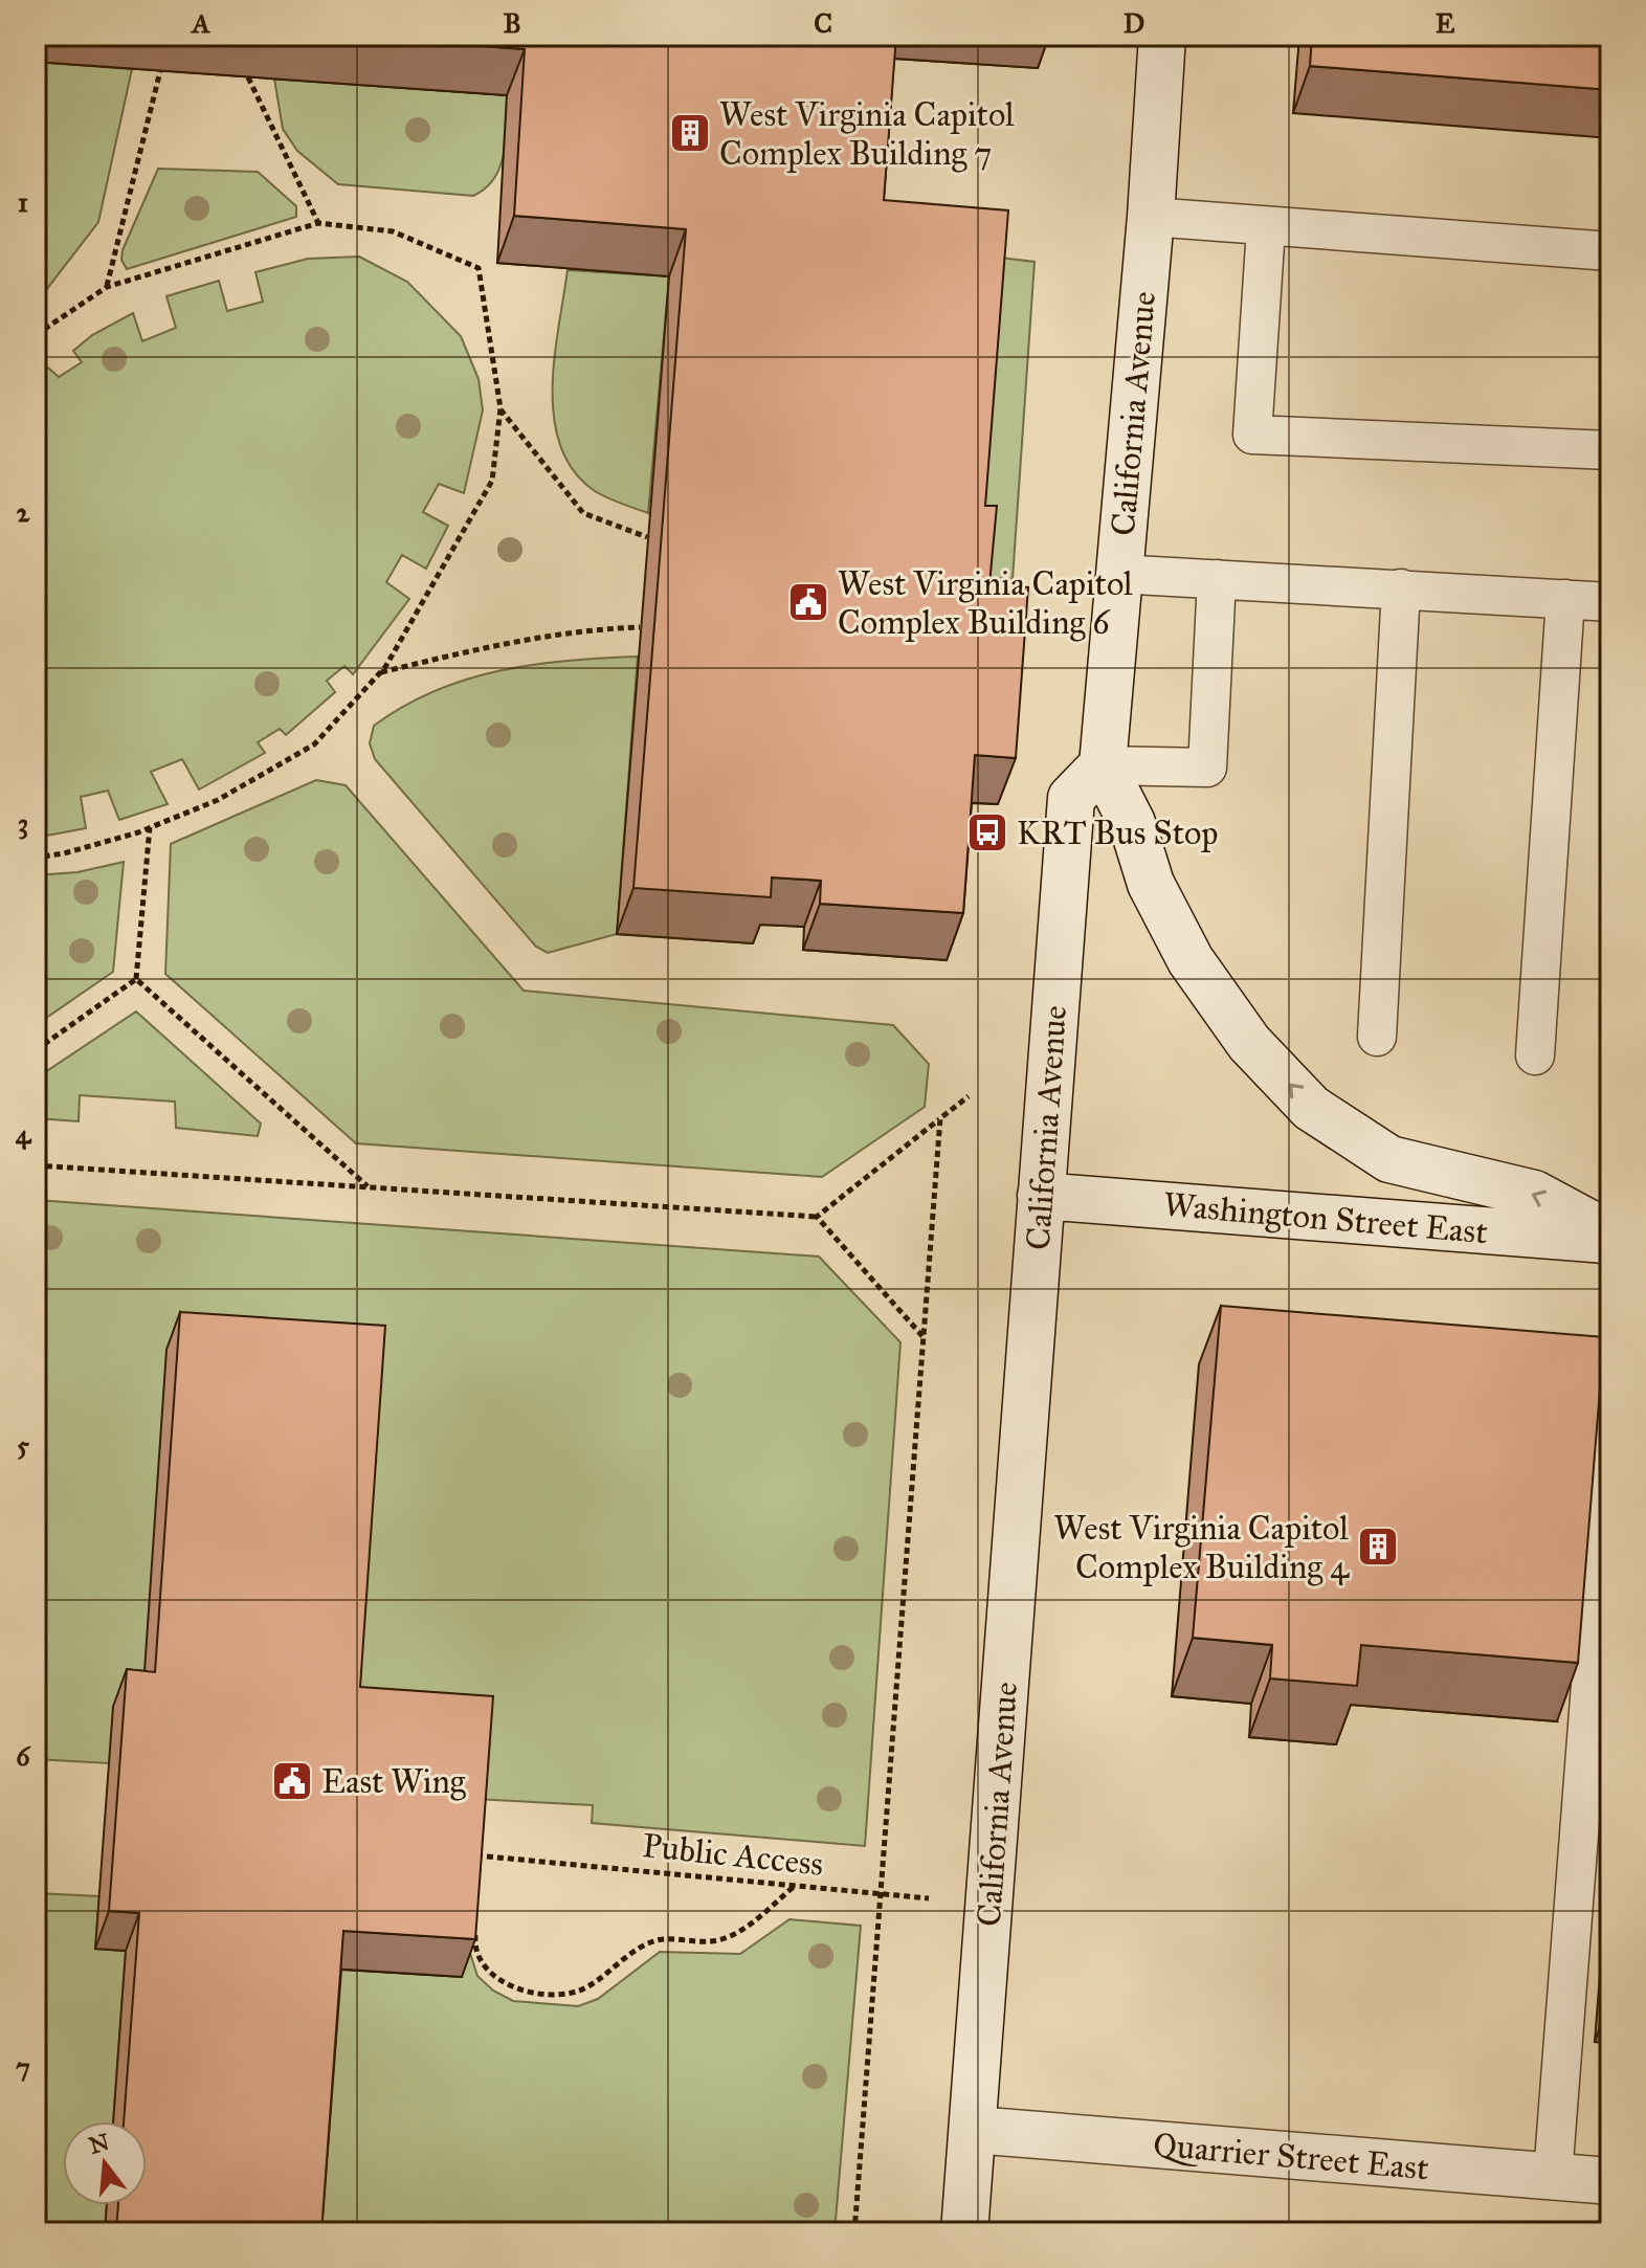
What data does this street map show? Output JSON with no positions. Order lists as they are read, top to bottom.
{
  "streets": {
    "street": ["California Avenue", "Washington Street East", "Quarrier Street East"],
    "path": ["Public Access"]
  },
  "crossings": [
    ["California Avenue", "Washington Street East"],
    ["California Avenue", "Public Access"],
    ["California Avenue", "Quarrier Street East"]
  ],
  "places": {
    "building": ["West Virginia Capitol Complex Building 7", "West Virginia Capitol Complex Building 4"],
    "public building": ["West Virginia Capitol Complex Building 6", "East Wing"],
    "bus stop": ["KRT Bus Stop"]
  },
  "north": "top",
  "grid": {
    "columns": [
      "A",
      "B",
      "C",
      "D",
      "E"
    ],
    "rows": [
      "1",
      "2",
      "3",
      "4",
      "5",
      "6",
      "7"
    ]
  }
}
